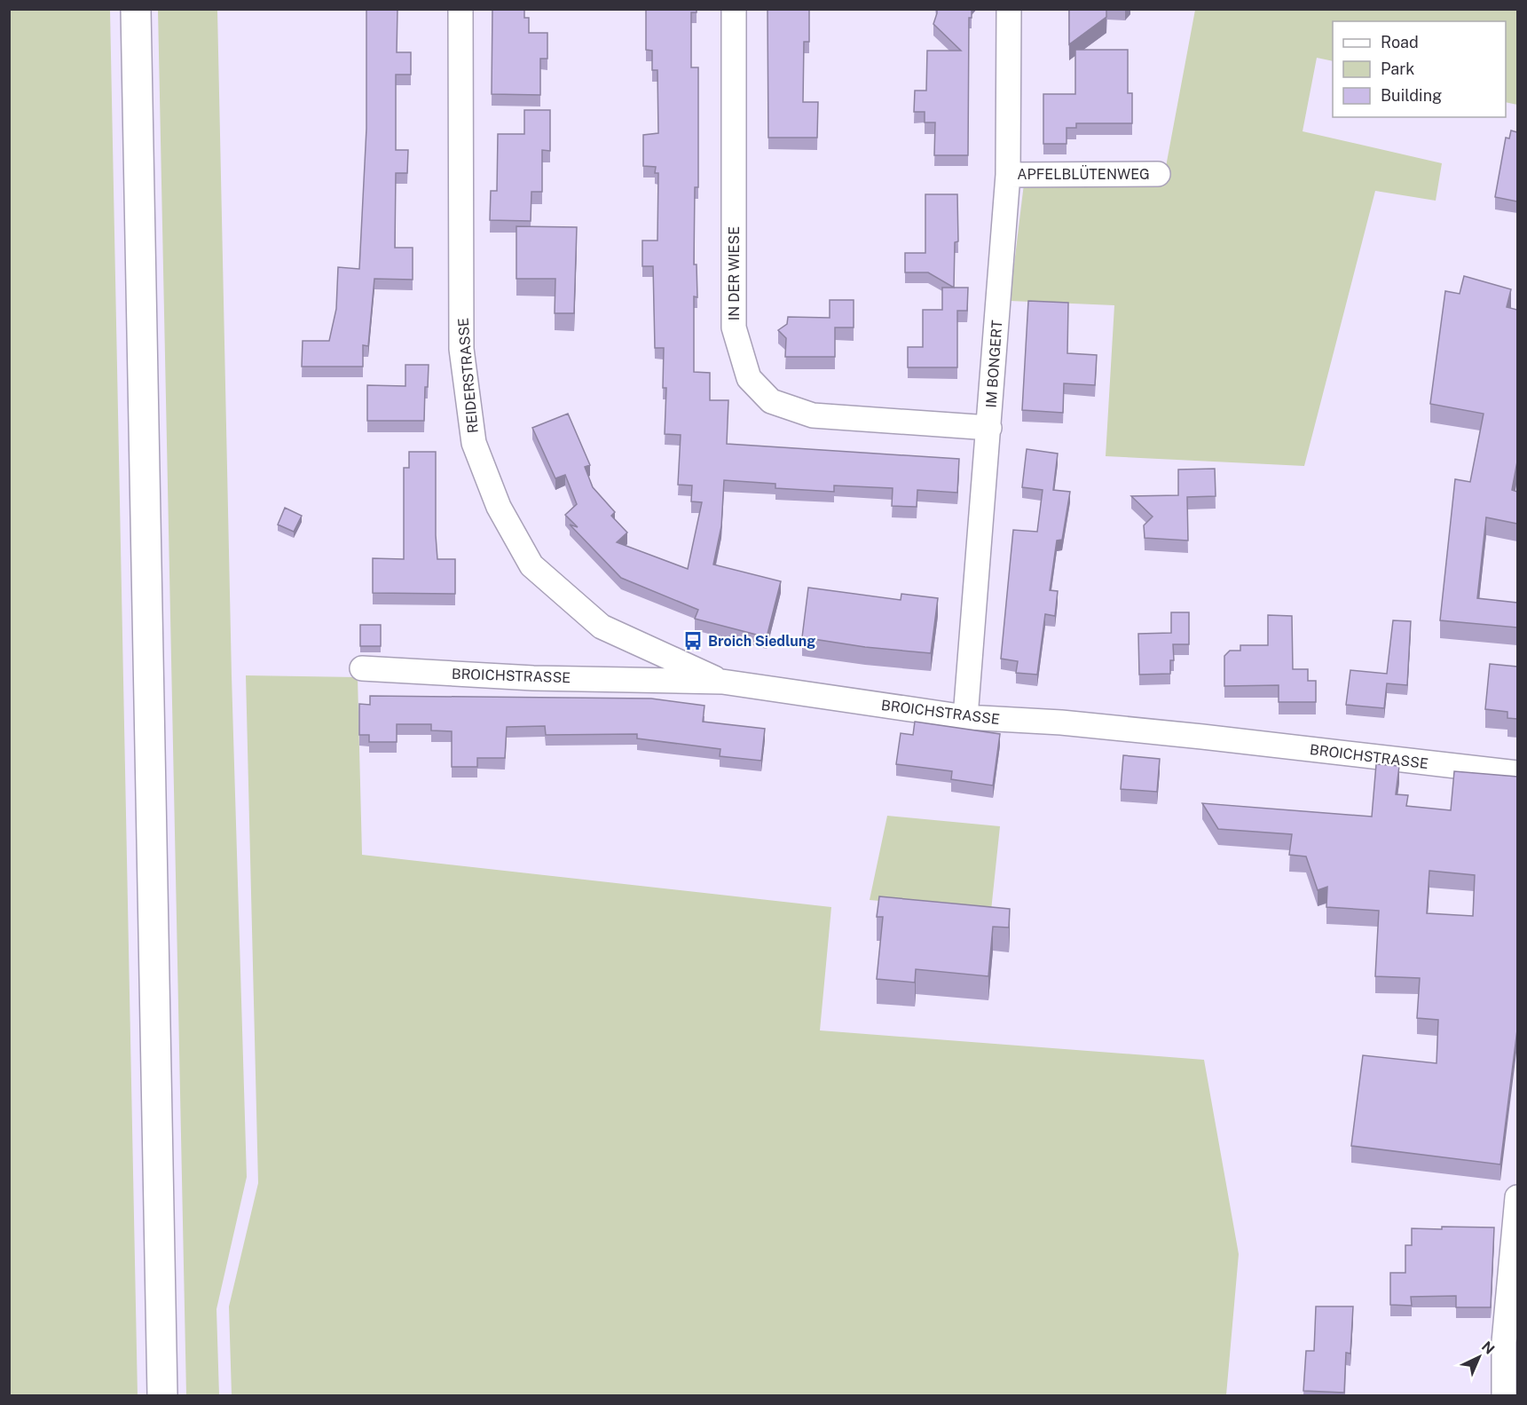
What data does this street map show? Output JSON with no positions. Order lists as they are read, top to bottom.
{
  "streets": {
    "street": [
      "APFELBLÜTENWEG",
      "IN DER WIESE",
      "IM BONGERT",
      "REIDERSTRASSE",
      "BROICHSTRASSE"
    ]
  },
  "crossings": [
    ["APFELBLÜTENWEG", "IM BONGERT"],
    ["IN DER WIESE", "IM BONGERT"],
    ["IM BONGERT", "BROICHSTRASSE"],
    ["REIDERSTRASSE", "BROICHSTRASSE"]
  ],
  "places": {
    "bus stop": ["Broich Siedlung"]
  },
  "legend": ["Road", "Park", "Building"],
  "north": "top right"
}
